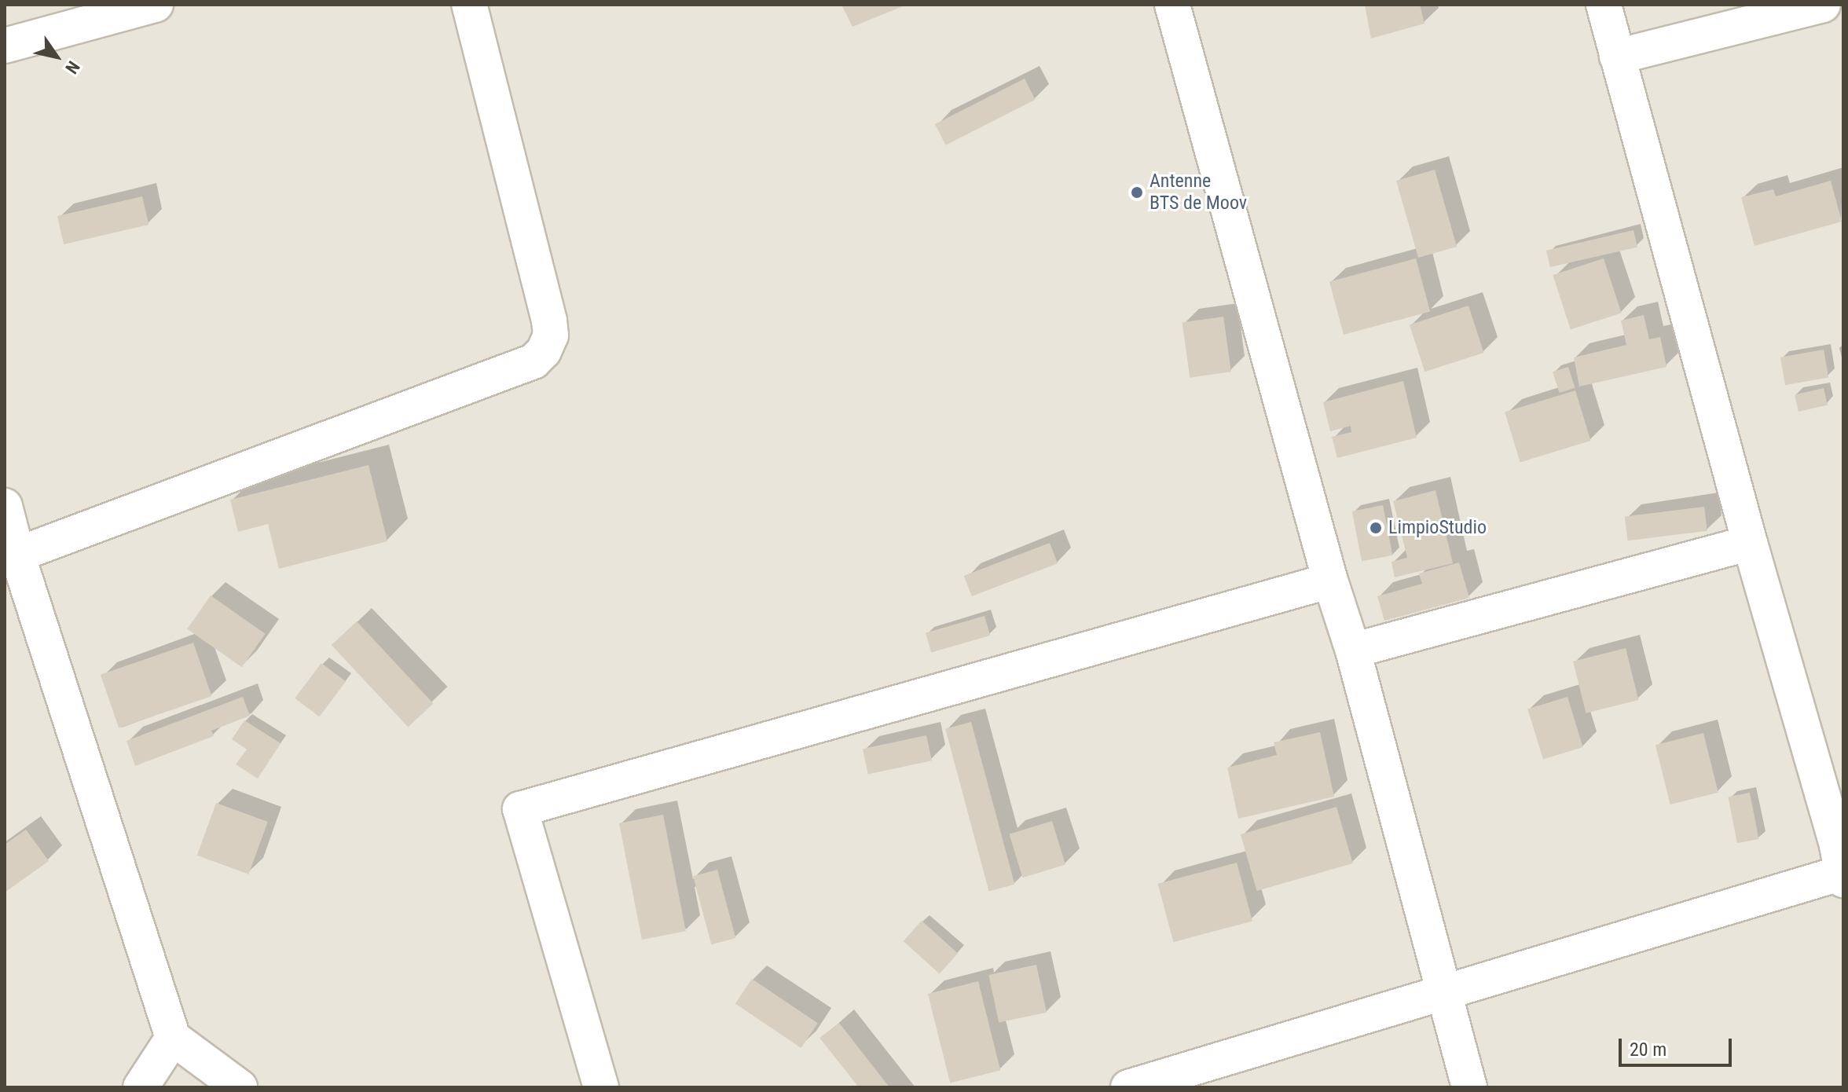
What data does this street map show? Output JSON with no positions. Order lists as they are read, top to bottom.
{
  "places": ["Antenne BTS de Moov", "LimpioStudio"],
  "scale_bar": "20 m",
  "north": "bottom right"
}
